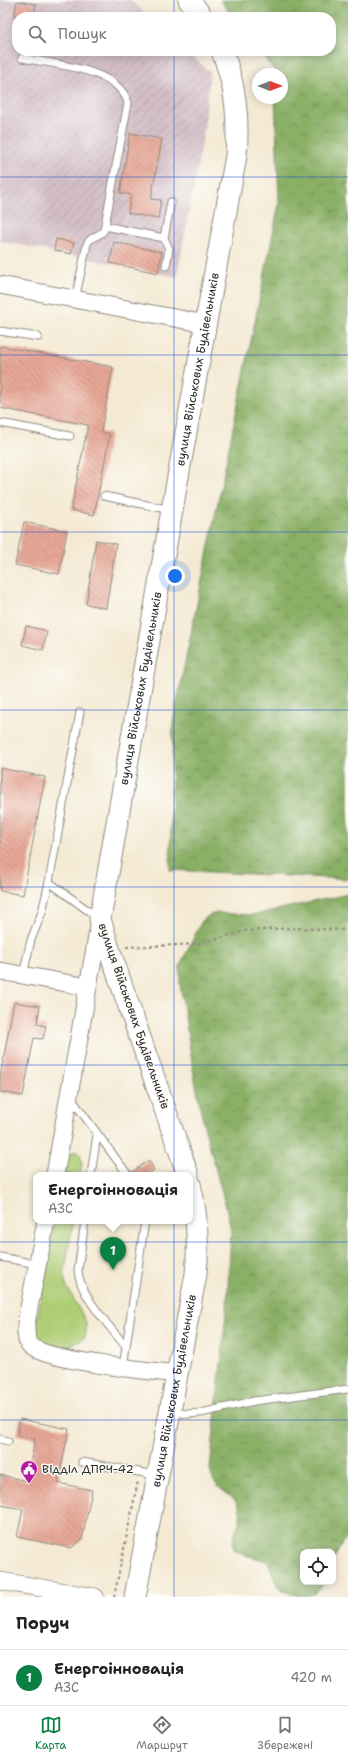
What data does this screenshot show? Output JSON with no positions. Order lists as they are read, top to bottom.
{
  "streets": {
    "main road": ["вулиця Військових Будівельників"]
  },
  "places": {
    "public building": ["Відділ ДПРЧ-42"]
  },
  "north": "right",
  "page": {
    "search": "Пошук",
    "popup": ["Енергоінновація", "АЗС"],
    "pins": "1",
    "heading": "Поруч",
    "list": [
      {
        "mark": "1",
        "name": "Енергоінновація",
        "note": "АЗС",
        "value": "420 m"
      }
    ],
    "nav": ["Карта", "Маршрут", "Збережені"]
  }
}
